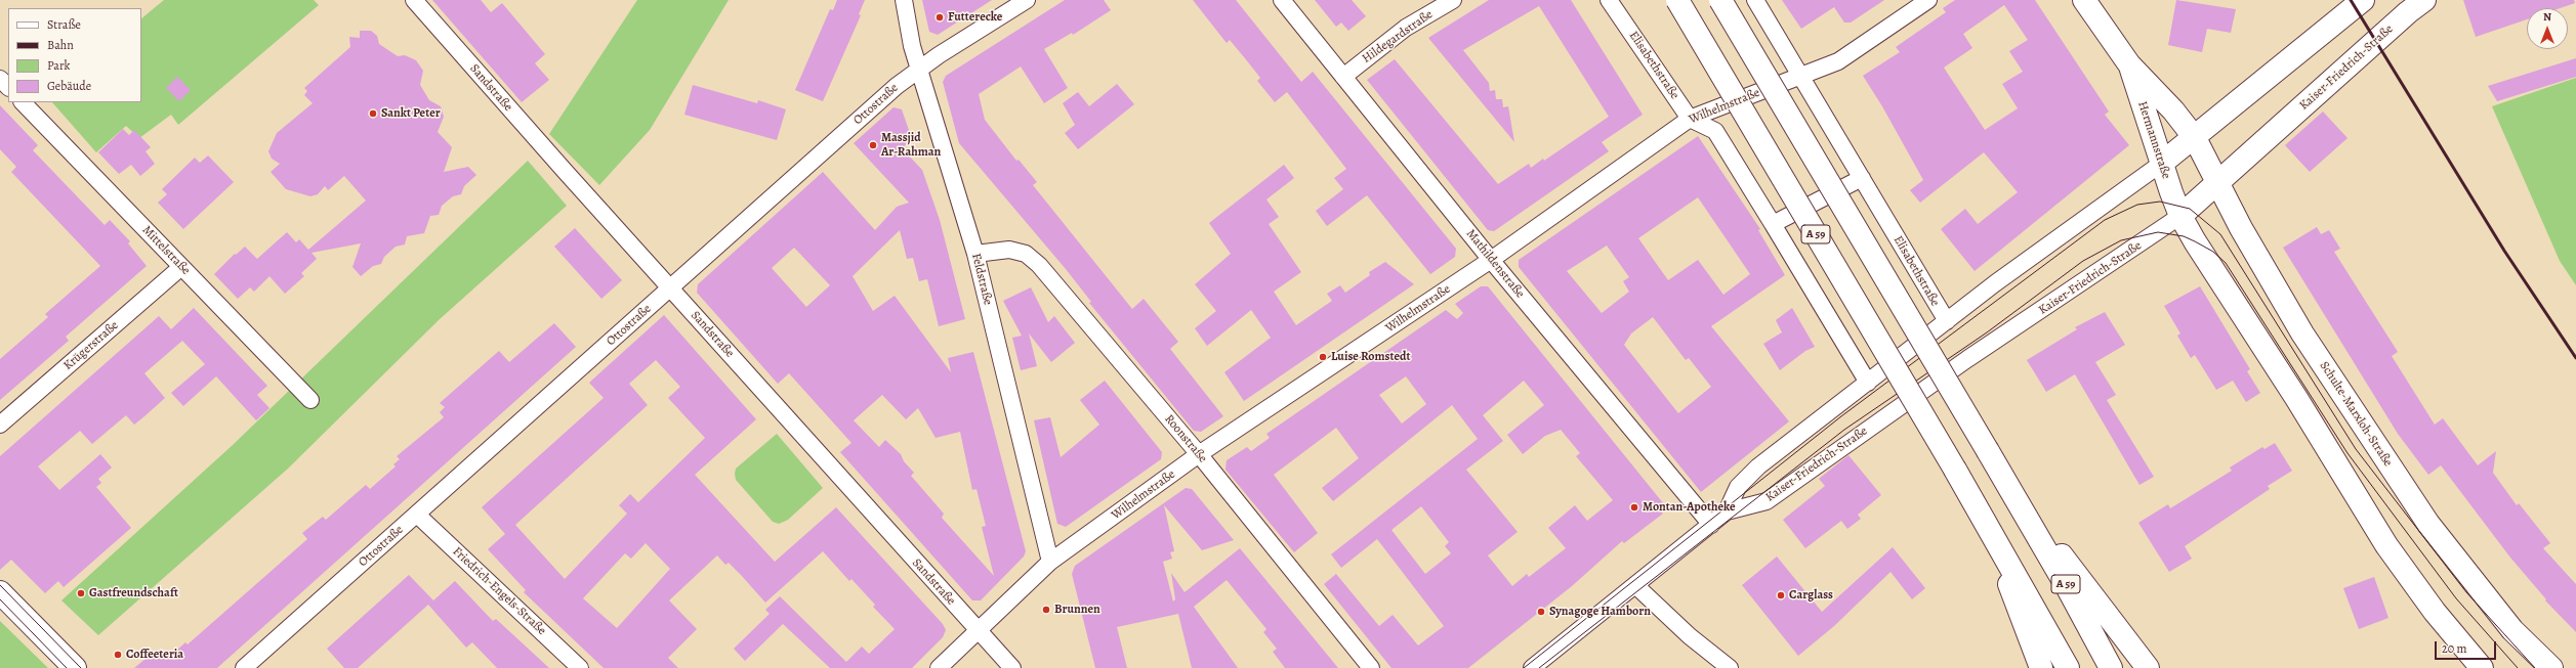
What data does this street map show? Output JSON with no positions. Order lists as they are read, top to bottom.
{
  "streets": {
    "main road": [
      "Kaiser-Friedrich-Straße",
      "Hermannstraße",
      "A 59",
      "Schulte-Marxloh-Straße"
    ],
    "street": [
      "Hildegardstraße",
      "Elisabethstraße",
      "Sandstraße",
      "Ottostraße",
      "Wilhelmstraße",
      "Mittelstraße",
      "Mathildenstraße",
      "Feldstraße",
      "Krügerstraße",
      "Roonstraße",
      "Friedrich-Engels-Straße"
    ]
  },
  "crossings": [
    ["Hildegardstraße", "Mathildenstraße"],
    ["Elisabethstraße", "Kaiser-Friedrich-Straße"],
    ["Elisabethstraße", "Wilhelmstraße"],
    ["Kaiser-Friedrich-Straße", "Hermannstraße"],
    ["Kaiser-Friedrich-Straße", "Mathildenstraße"],
    ["Kaiser-Friedrich-Straße", "Schulte-Marxloh-Straße"],
    ["Sandstraße", "Ottostraße"],
    ["Sandstraße", "Wilhelmstraße"],
    ["Ottostraße", "Feldstraße"],
    ["Ottostraße", "Friedrich-Engels-Straße"],
    ["Wilhelmstraße", "Mathildenstraße"],
    ["Wilhelmstraße", "Feldstraße"],
    ["Wilhelmstraße", "Roonstraße"],
    ["Hermannstraße", "Schulte-Marxloh-Straße"],
    ["Mittelstraße", "Krügerstraße"],
    ["Feldstraße", "Roonstraße"]
  ],
  "places": [
    "Futterecke",
    "Sankt Peter",
    "Massjid Ar-Rahman",
    "Luise Romstedt",
    "Montan-Apotheke",
    "Gastfreundschaft",
    "Carglass",
    "Brunnen",
    "Synagoge Hamborn",
    "Coffeeteria"
  ],
  "legend": [
    "Straße",
    "Bahn",
    "Park",
    "Gebäude"
  ],
  "scale_bar": "20 m",
  "north": "top"
}
